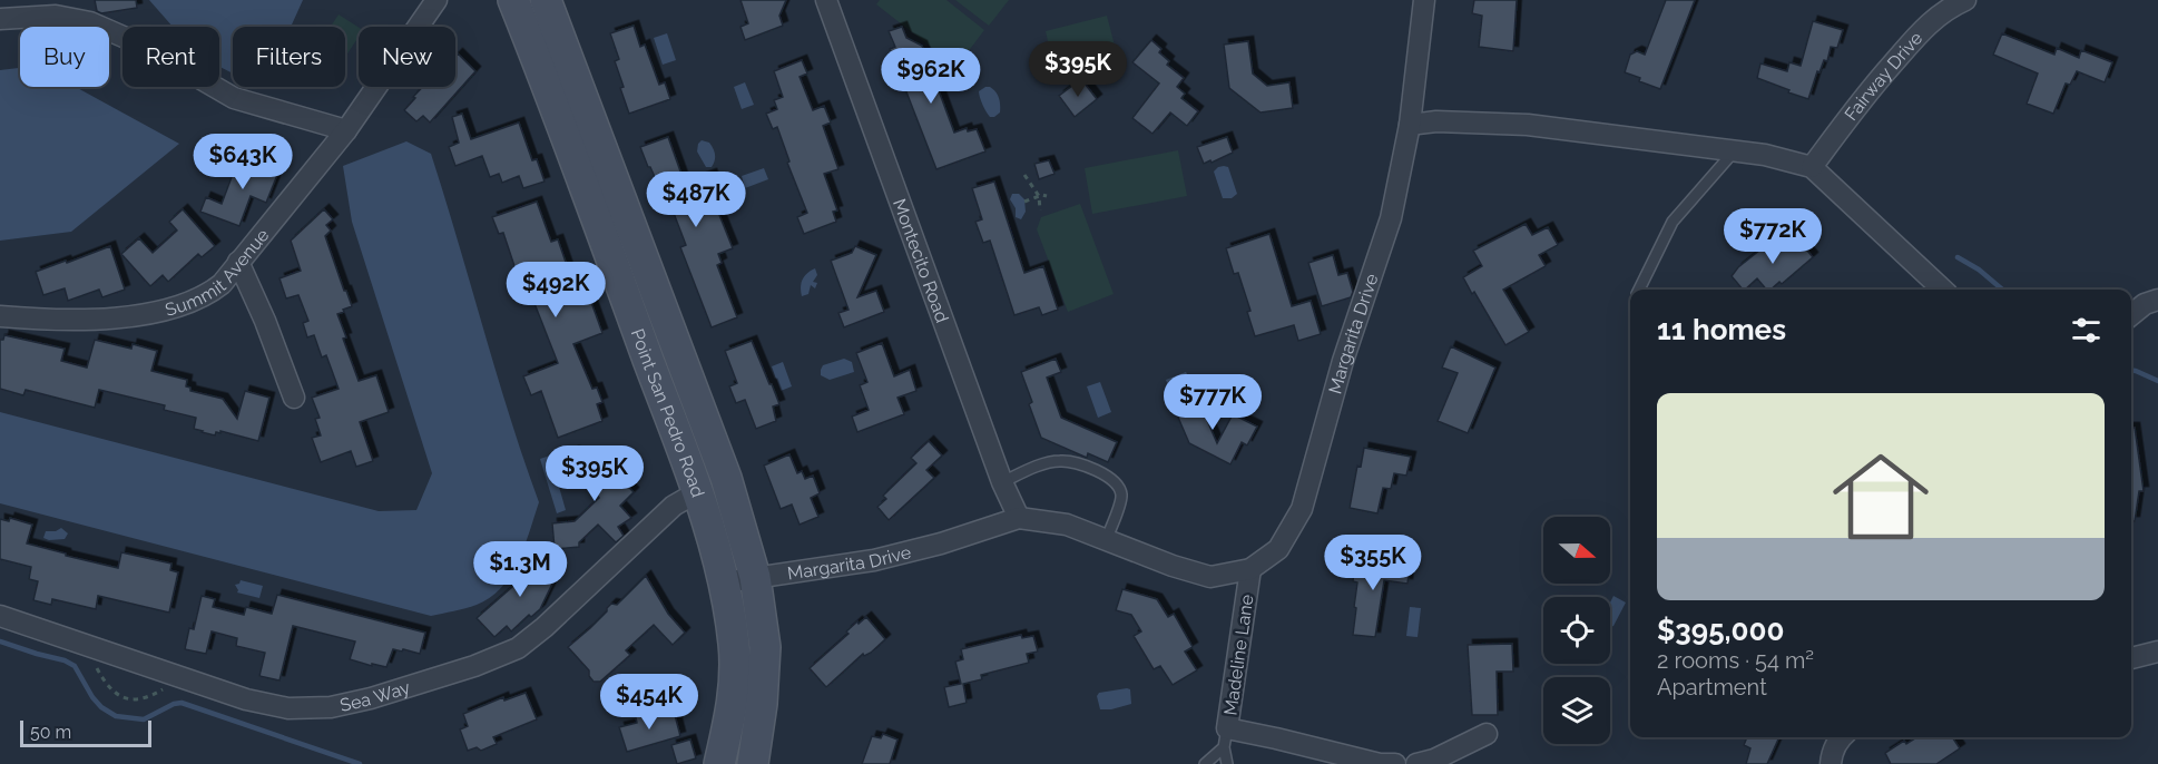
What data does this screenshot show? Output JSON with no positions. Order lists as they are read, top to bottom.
{
  "streets": {
    "main road": ["Point San Pedro Road"],
    "street": [
      "Fairway Drive",
      "Montecito Road",
      "Summit Avenue",
      "Margarita Drive",
      "Madeline Lane",
      "Sea Way"
    ]
  },
  "crossings": [
    ["Montecito Road", "Margarita Drive"],
    ["Margarita Drive", "Point San Pedro Road"],
    ["Margarita Drive", "Madeline Lane"],
    ["Point San Pedro Road", "Sea Way"]
  ],
  "scale_bar": "50 m",
  "north": "right",
  "page": {
    "chip": [
      "Buy",
      "Rent",
      "Filters",
      "New"
    ],
    "price": [
      "$395K",
      "$962K",
      "$643K",
      "$487K",
      "$772K",
      "$492K",
      "$777K",
      "$395K",
      "$355K",
      "$1.3M",
      "$454K"
    ],
    "heading": "11 homes",
    "list": [
      {
        "name": "$395,000",
        "note": "2 rooms · 54 m² · Apartment"
      }
    ],
    "scale": "50 m"
  }
}
